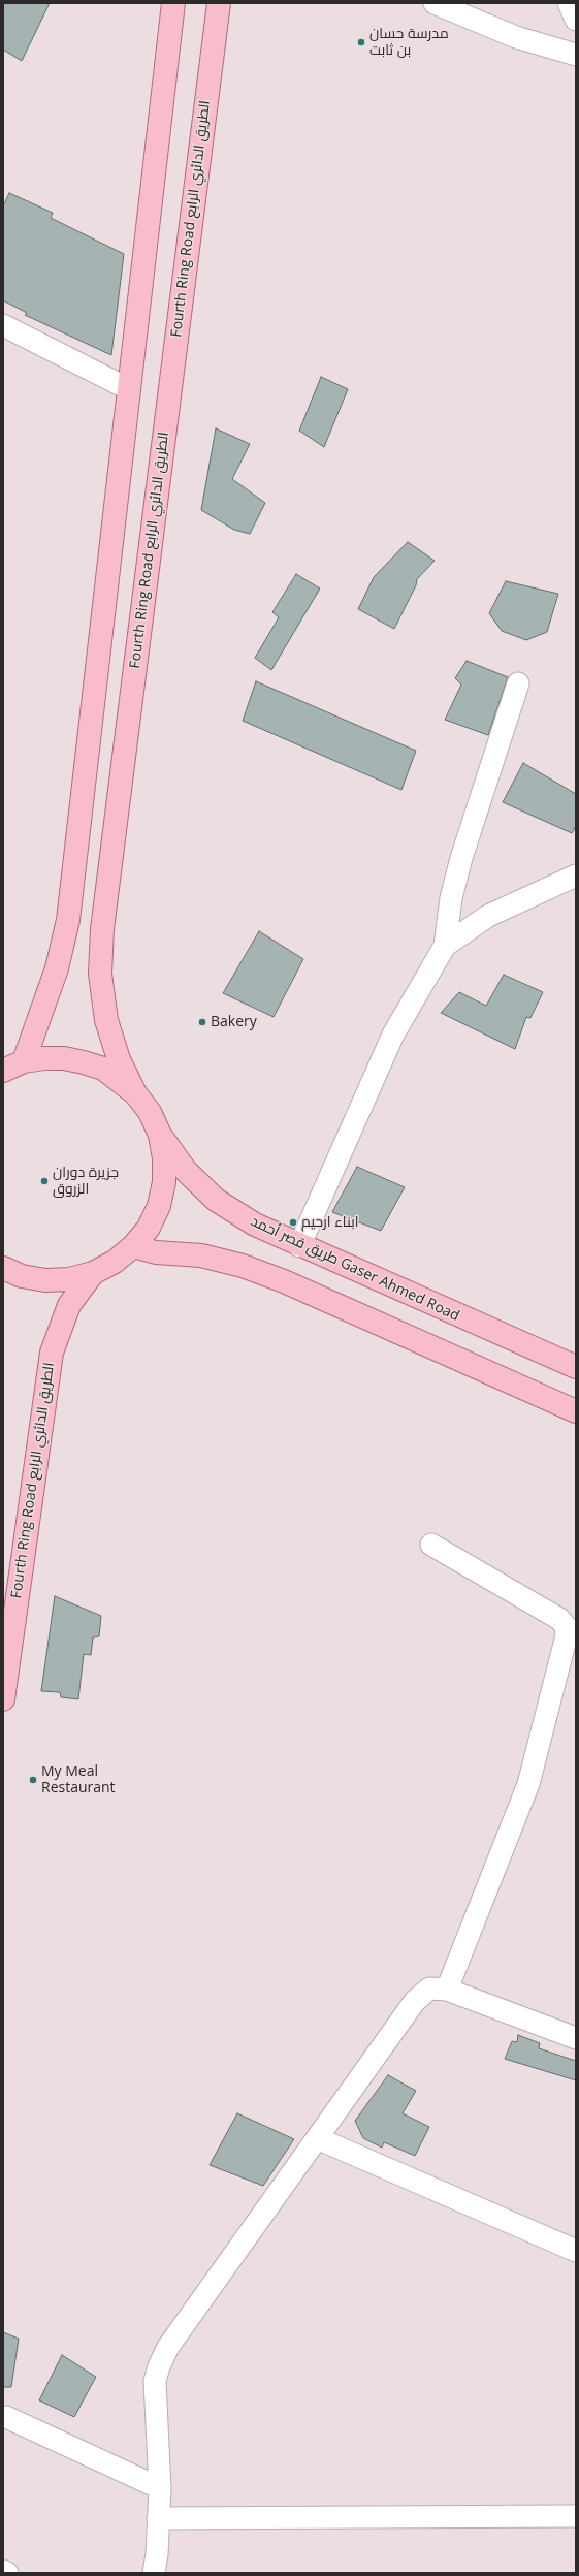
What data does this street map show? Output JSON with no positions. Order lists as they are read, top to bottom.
{
  "streets": {
    "main road": ["Fourth Ring Road الطريق الدائري الرابع", "طريق قصر أحمد Gaser Ahmed Road"]
  },
  "places": [
    "مدرسة حسان بن ثابت",
    "Bakery",
    "جزيرة دوران الزروق",
    "ابناء ارحيم",
    "My Meal Restaurant"
  ]
}
